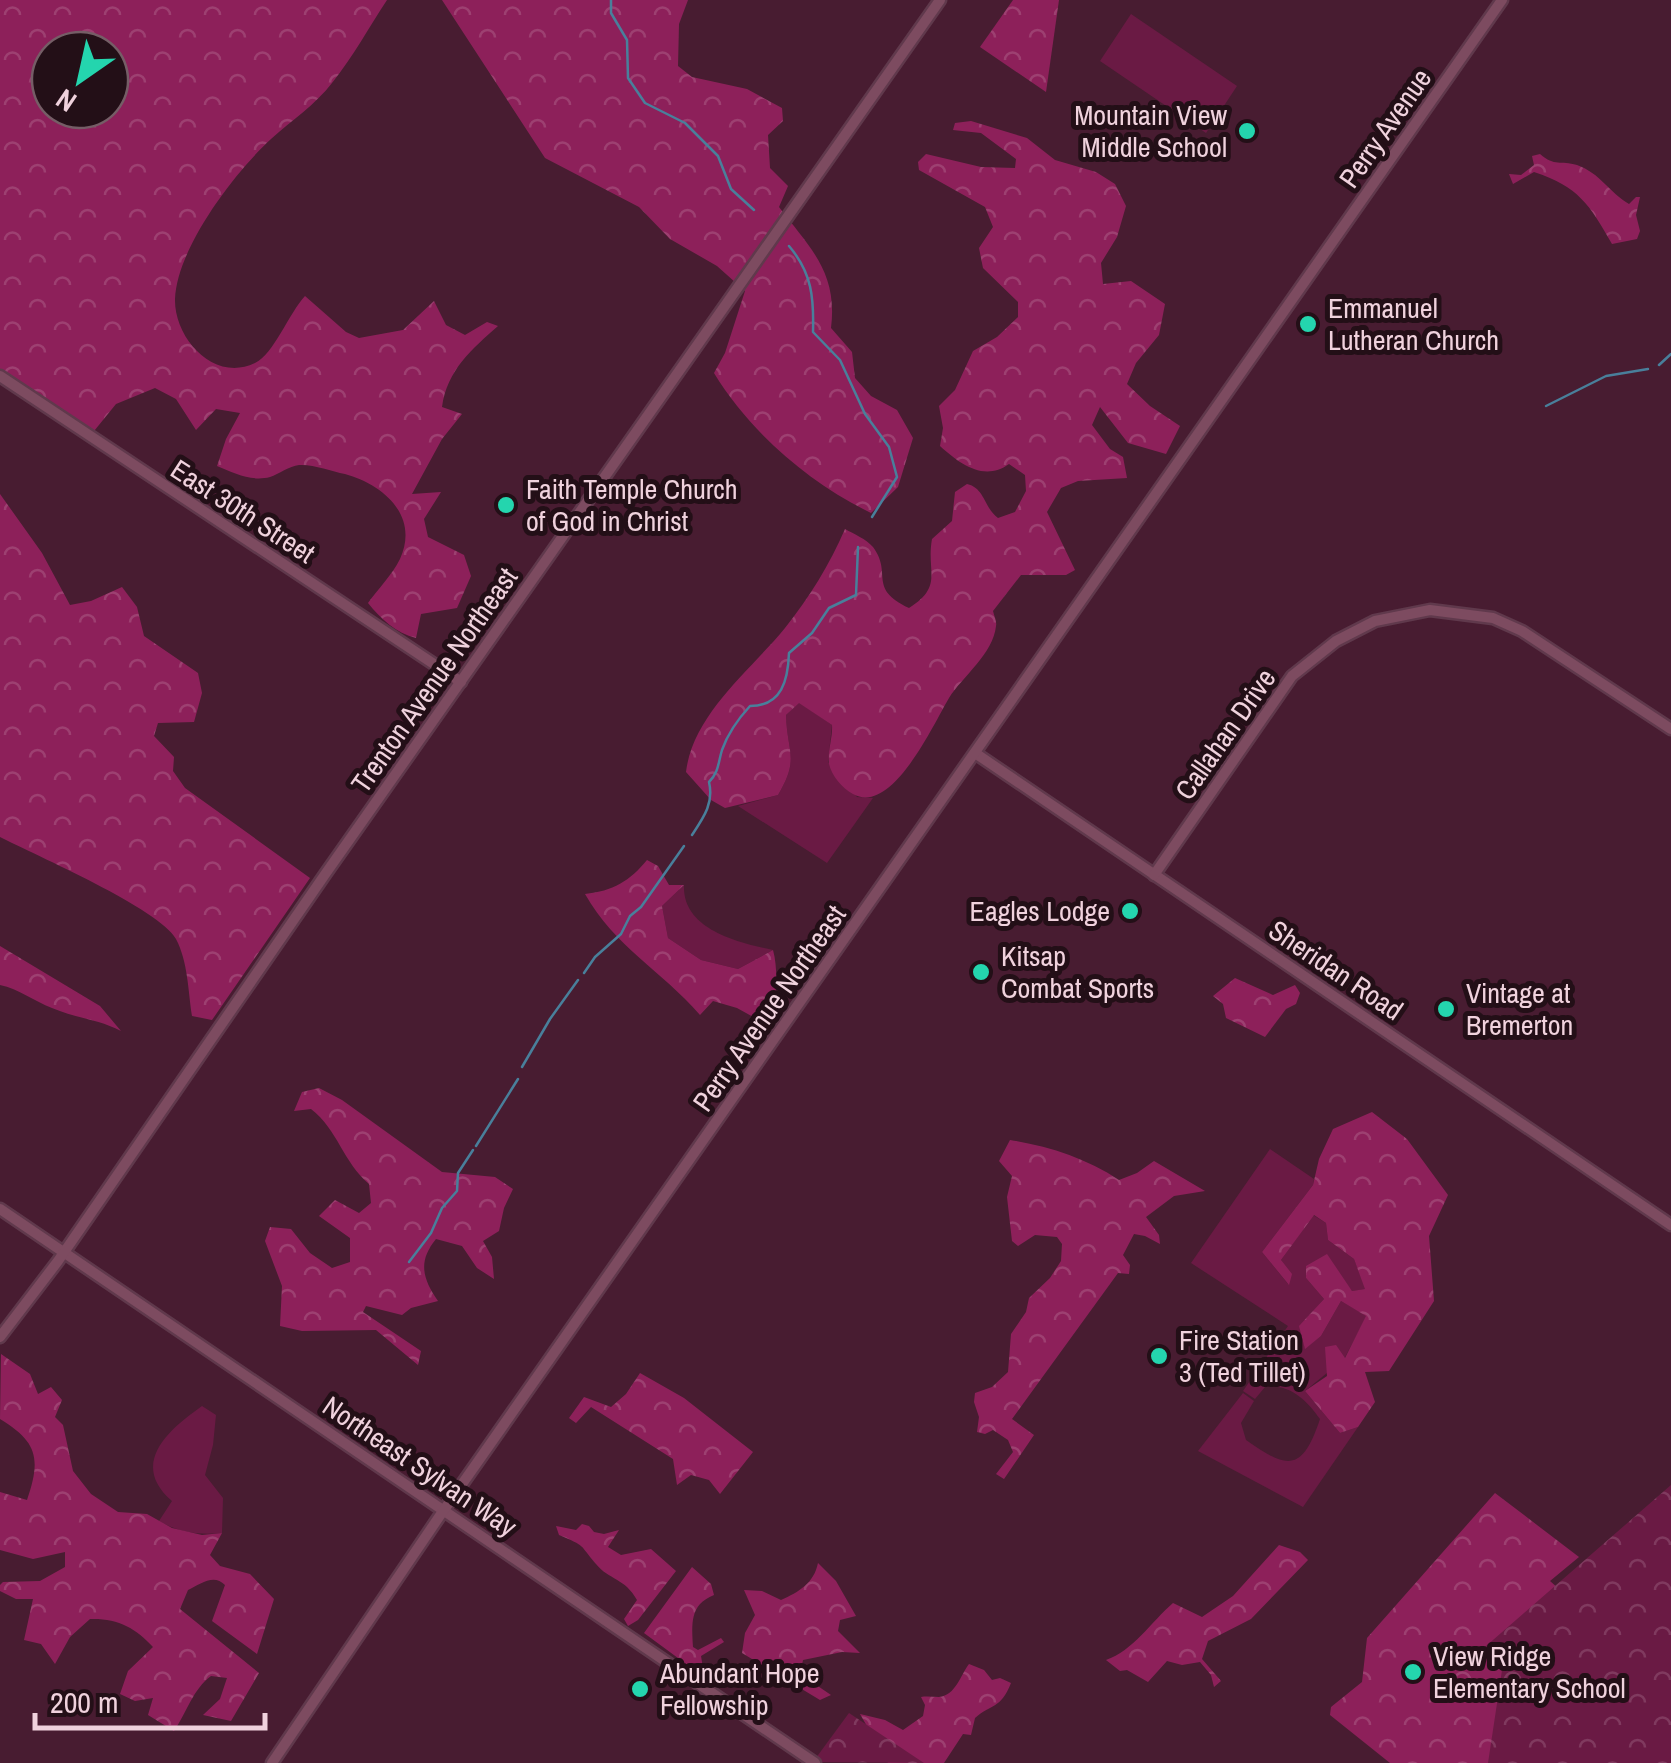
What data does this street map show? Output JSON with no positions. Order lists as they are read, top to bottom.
{
  "streets": {
    "main road": [
      "Perry Avenue",
      "East 30th Street",
      "Trenton Avenue Northeast",
      "Callahan Drive",
      "Sheridan Road",
      "Perry Avenue Northeast",
      "Northeast Sylvan Way"
    ]
  },
  "crossings": [
    ["Perry Avenue", "Perry Avenue Northeast"],
    ["East 30th Street", "Trenton Avenue Northeast"],
    ["Trenton Avenue Northeast", "Northeast Sylvan Way"],
    ["Callahan Drive", "Sheridan Road"],
    ["Sheridan Road", "Perry Avenue Northeast"],
    ["Perry Avenue Northeast", "Northeast Sylvan Way"]
  ],
  "places": [
    "Mountain View Middle School",
    "Emmanuel Lutheran Church",
    "Faith Temple Church of God in Christ",
    "Eagles Lodge",
    "Kitsap Combat Sports",
    "Vintage at Bremerton",
    "Fire Station 3 (Ted Tillet)",
    "View Ridge Elementary School",
    "Abundant Hope Fellowship"
  ],
  "scale_bar": "200 m",
  "north": "bottom left"
}
